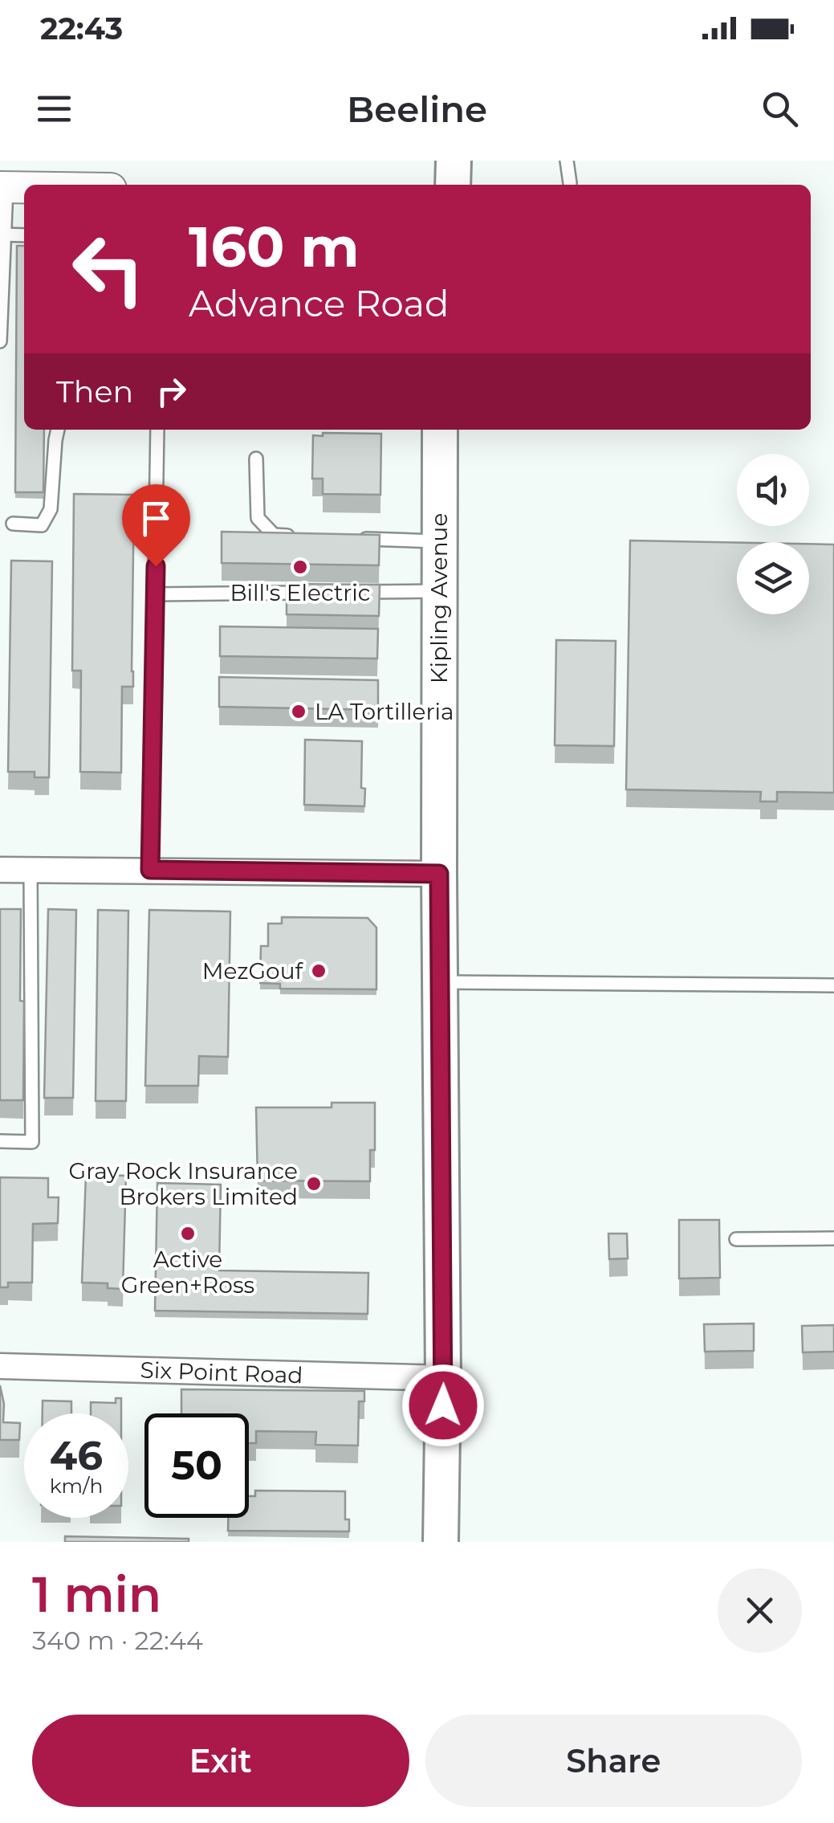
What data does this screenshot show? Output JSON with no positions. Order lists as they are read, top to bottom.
{
  "streets": {
    "main road": ["Kipling Avenue"],
    "street": ["Six Point Road"]
  },
  "crossings": [
    ["Kipling Avenue", "Six Point Road"]
  ],
  "places": [
    "Bill's Electric",
    "LA Tortilleria",
    "MezGouf",
    "Gray Rock Insurance Brokers Limited",
    "Active Green+Ross"
  ],
  "page": {
    "status": "22:43",
    "header": "Beeline",
    "turn": ["160 m", "Advance Road"],
    "then": "Then",
    "speed": "46 km/h",
    "limit": "50",
    "heading": ["1 min", "340 m · 22:44"],
    "buttons": ["Exit", "Share"]
  }
}
